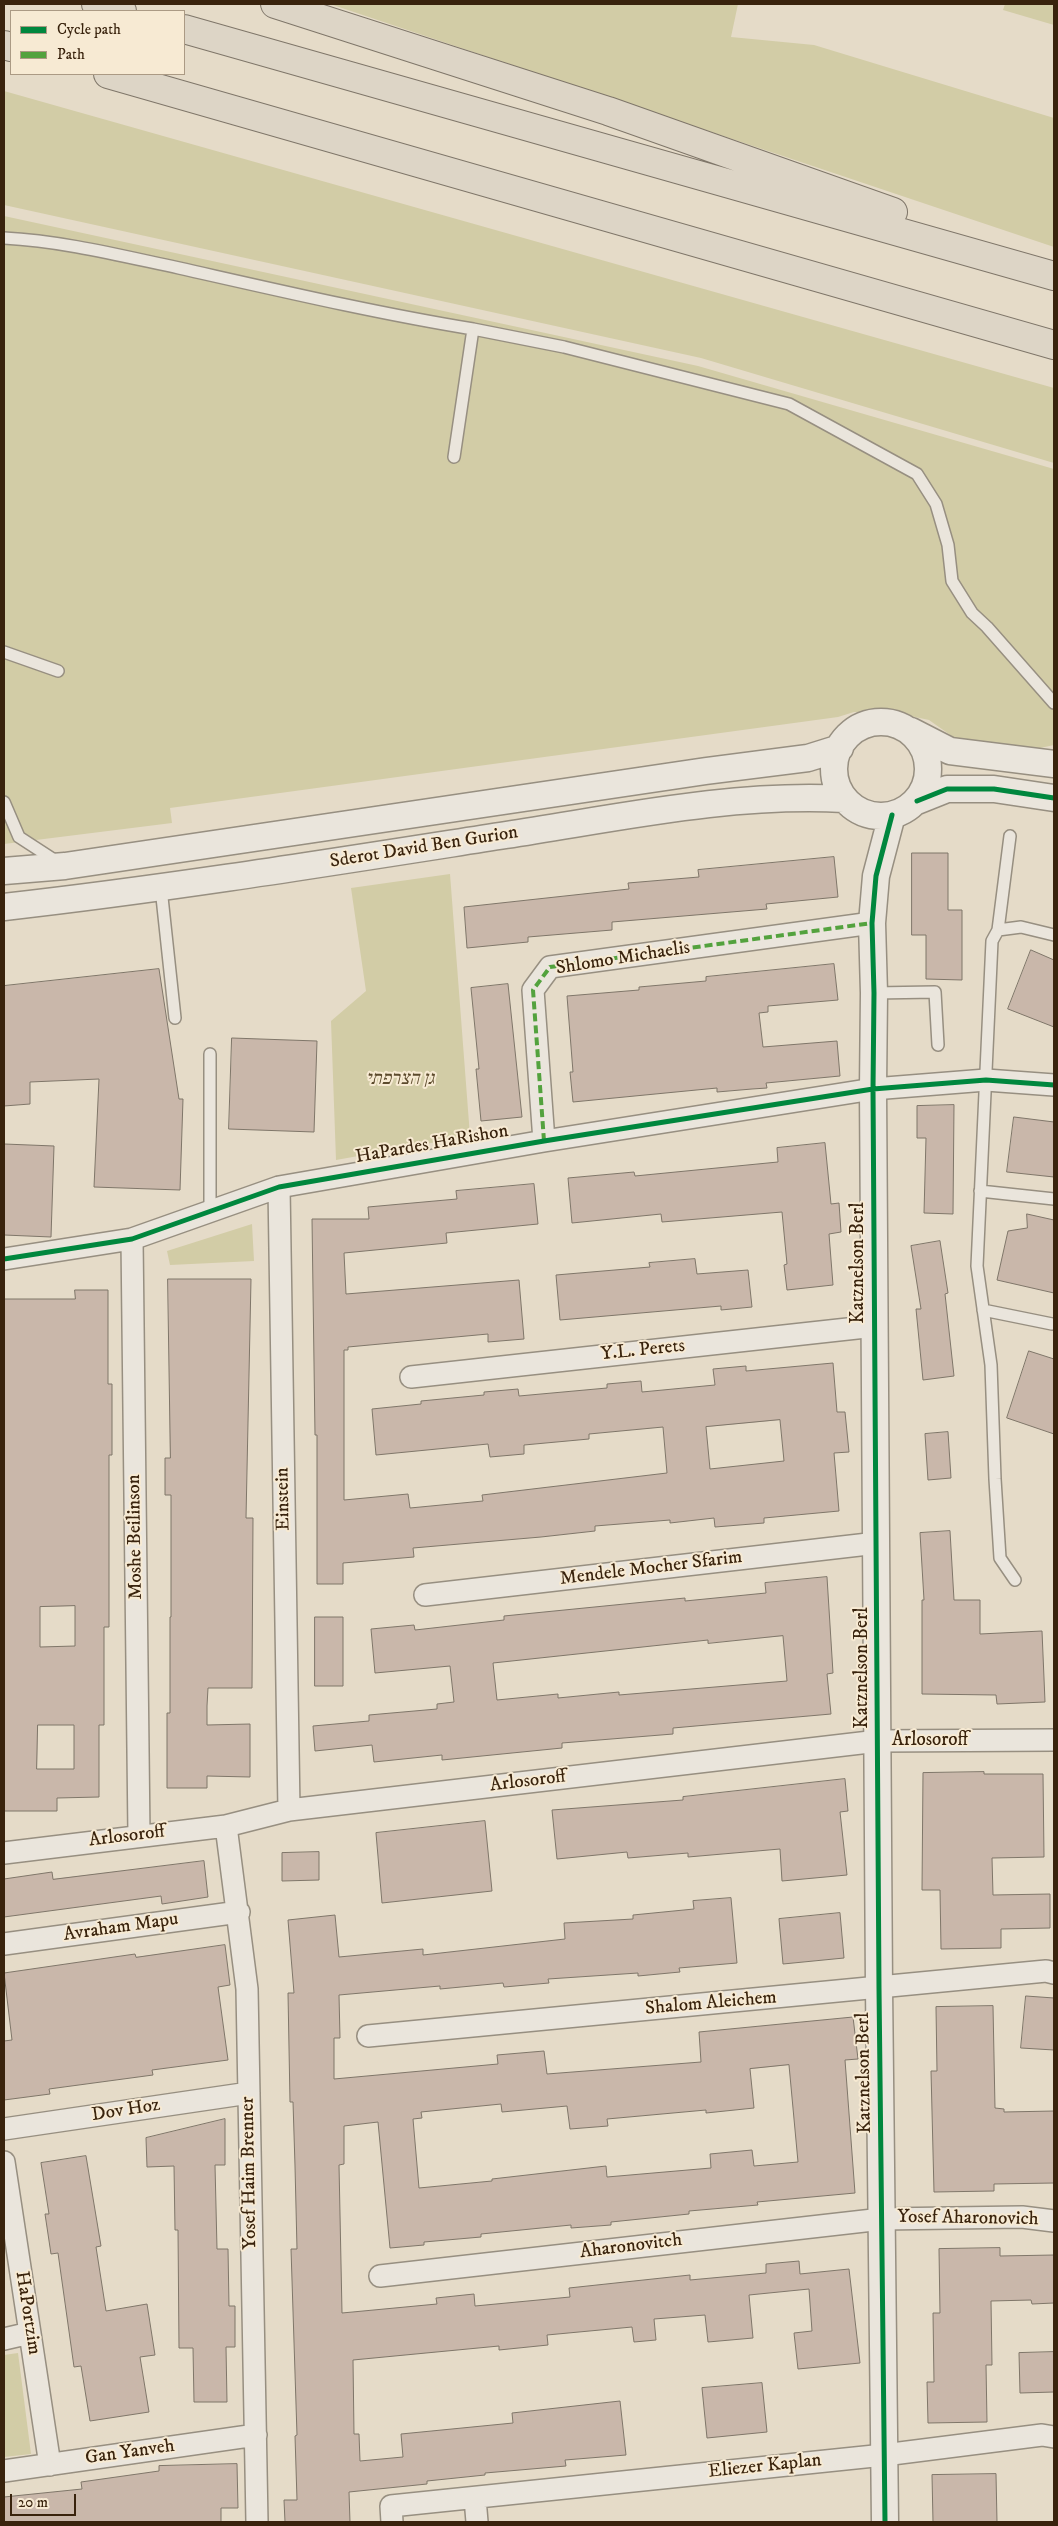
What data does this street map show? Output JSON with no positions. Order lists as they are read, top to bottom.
{
  "streets": {
    "street": [
      "Sderot David Ben Gurion",
      "Shlomo Michaelis",
      "HaPardes HaRishon",
      "Katznelson Berl",
      "Y.L. Perets",
      "Einstein",
      "Moshe Beilinson",
      "Mendele Mocher Sfarim",
      "Arlosoroff",
      "Avraham Mapu",
      "Shalom Aleichem",
      "Dov Hoz",
      "Yosef Haim Brenner",
      "Yosef Aharonovich",
      "Aharonovitch",
      "HaPortzim",
      "Gan Yanveh",
      "Eliezer Kaplan"
    ]
  },
  "crossings": [
    ["Sderot David Ben Gurion", "Katznelson Berl"],
    ["Shlomo Michaelis", "HaPardes HaRishon"],
    ["Shlomo Michaelis", "Katznelson Berl"],
    ["HaPardes HaRishon", "Katznelson Berl"],
    ["HaPardes HaRishon", "Einstein"],
    ["HaPardes HaRishon", "Moshe Beilinson"],
    ["Katznelson Berl", "Y.L. Perets"],
    ["Katznelson Berl", "Mendele Mocher Sfarim"],
    ["Katznelson Berl", "Arlosoroff"],
    ["Katznelson Berl", "Shalom Aleichem"],
    ["Katznelson Berl", "Yosef Aharonovich"],
    ["Katznelson Berl", "Aharonovitch"],
    ["Katznelson Berl", "Eliezer Kaplan"],
    ["Einstein", "Arlosoroff"],
    ["Moshe Beilinson", "Arlosoroff"],
    ["Arlosoroff", "Yosef Haim Brenner"],
    ["Avraham Mapu", "Yosef Haim Brenner"],
    ["Dov Hoz", "Yosef Haim Brenner"],
    ["Yosef Haim Brenner", "Gan Yanveh"],
    ["Yosef Aharonovich", "Aharonovitch"],
    ["HaPortzim", "Gan Yanveh"]
  ],
  "parks": ["גן הצרפתי"],
  "legend": ["Cycle path", "Path"],
  "scale_bar": "20 m"
}
